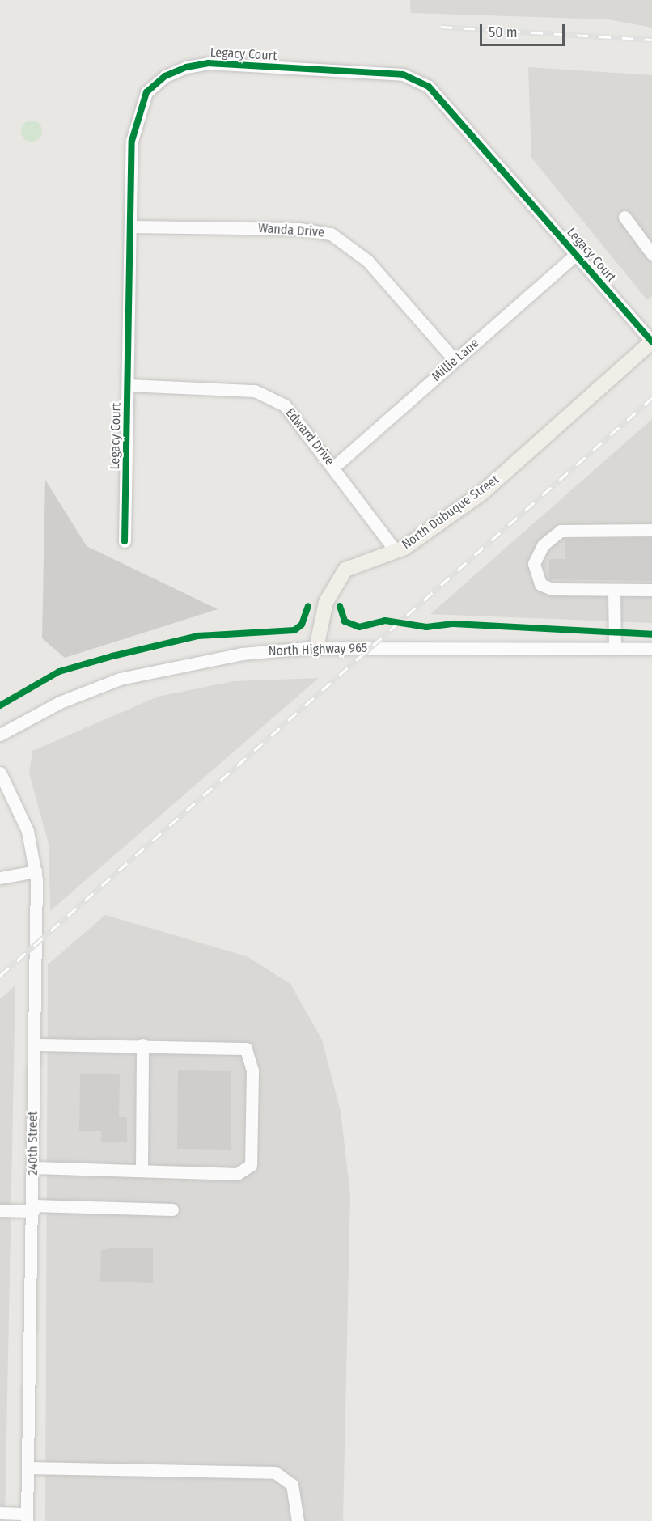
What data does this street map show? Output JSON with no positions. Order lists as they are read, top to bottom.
{
  "streets": {
    "main road": ["North Dubuque Street"],
    "street": [
      "Legacy Court",
      "Wanda Drive",
      "Millie Lane",
      "Edward Drive",
      "North Highway 965",
      "240th Street"
    ]
  },
  "crossings": [
    ["Legacy Court", "Wanda Drive"],
    ["Legacy Court", "Millie Lane"],
    ["Legacy Court", "Edward Drive"],
    ["Legacy Court", "North Dubuque Street"],
    ["Wanda Drive", "Millie Lane"],
    ["Millie Lane", "Edward Drive"],
    ["Edward Drive", "North Dubuque Street"],
    ["North Dubuque Street", "North Highway 965"]
  ],
  "scale_bar": "50 m"
}
